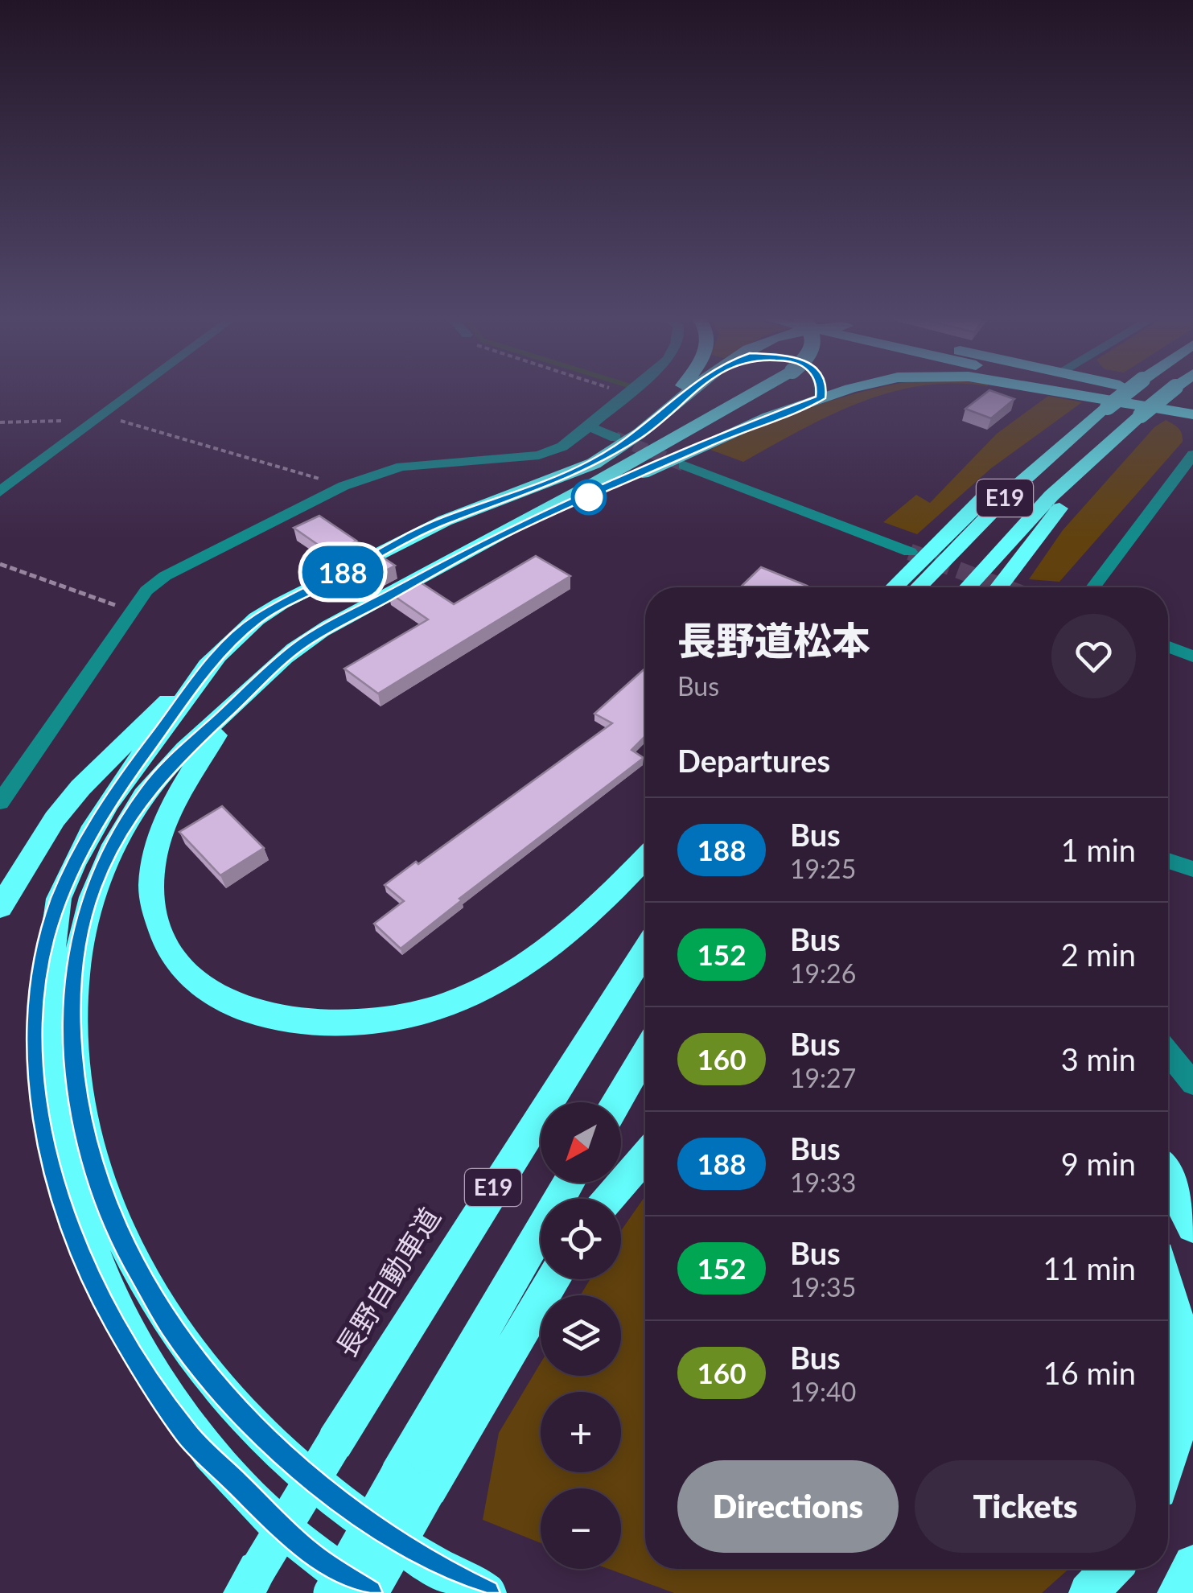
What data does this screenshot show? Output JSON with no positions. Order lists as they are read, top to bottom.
{
  "streets": {
    "highway": ["E19", "長野自動車道"]
  },
  "lines": ["bus line 188"],
  "north": "bottom left",
  "page": {
    "on_map": "188",
    "heading": [
      ["長野道松本", "Bus"],
      "Departures"
    ],
    "list": [
      {
        "mark": "188",
        "name": "Bus",
        "note": "19:25",
        "value": "1 min"
      },
      {
        "mark": "152",
        "name": "Bus",
        "note": "19:26",
        "value": "2 min"
      },
      {
        "mark": "160",
        "name": "Bus",
        "note": "19:27",
        "value": "3 min"
      },
      {
        "mark": "188",
        "name": "Bus",
        "note": "19:33",
        "value": "9 min"
      },
      {
        "mark": "152",
        "name": "Bus",
        "note": "19:35",
        "value": "11 min"
      },
      {
        "mark": "160",
        "name": "Bus",
        "note": "19:40",
        "value": "16 min"
      }
    ],
    "map_buttons": ["+", "−"],
    "buttons": ["Directions", "Tickets"]
  }
}
